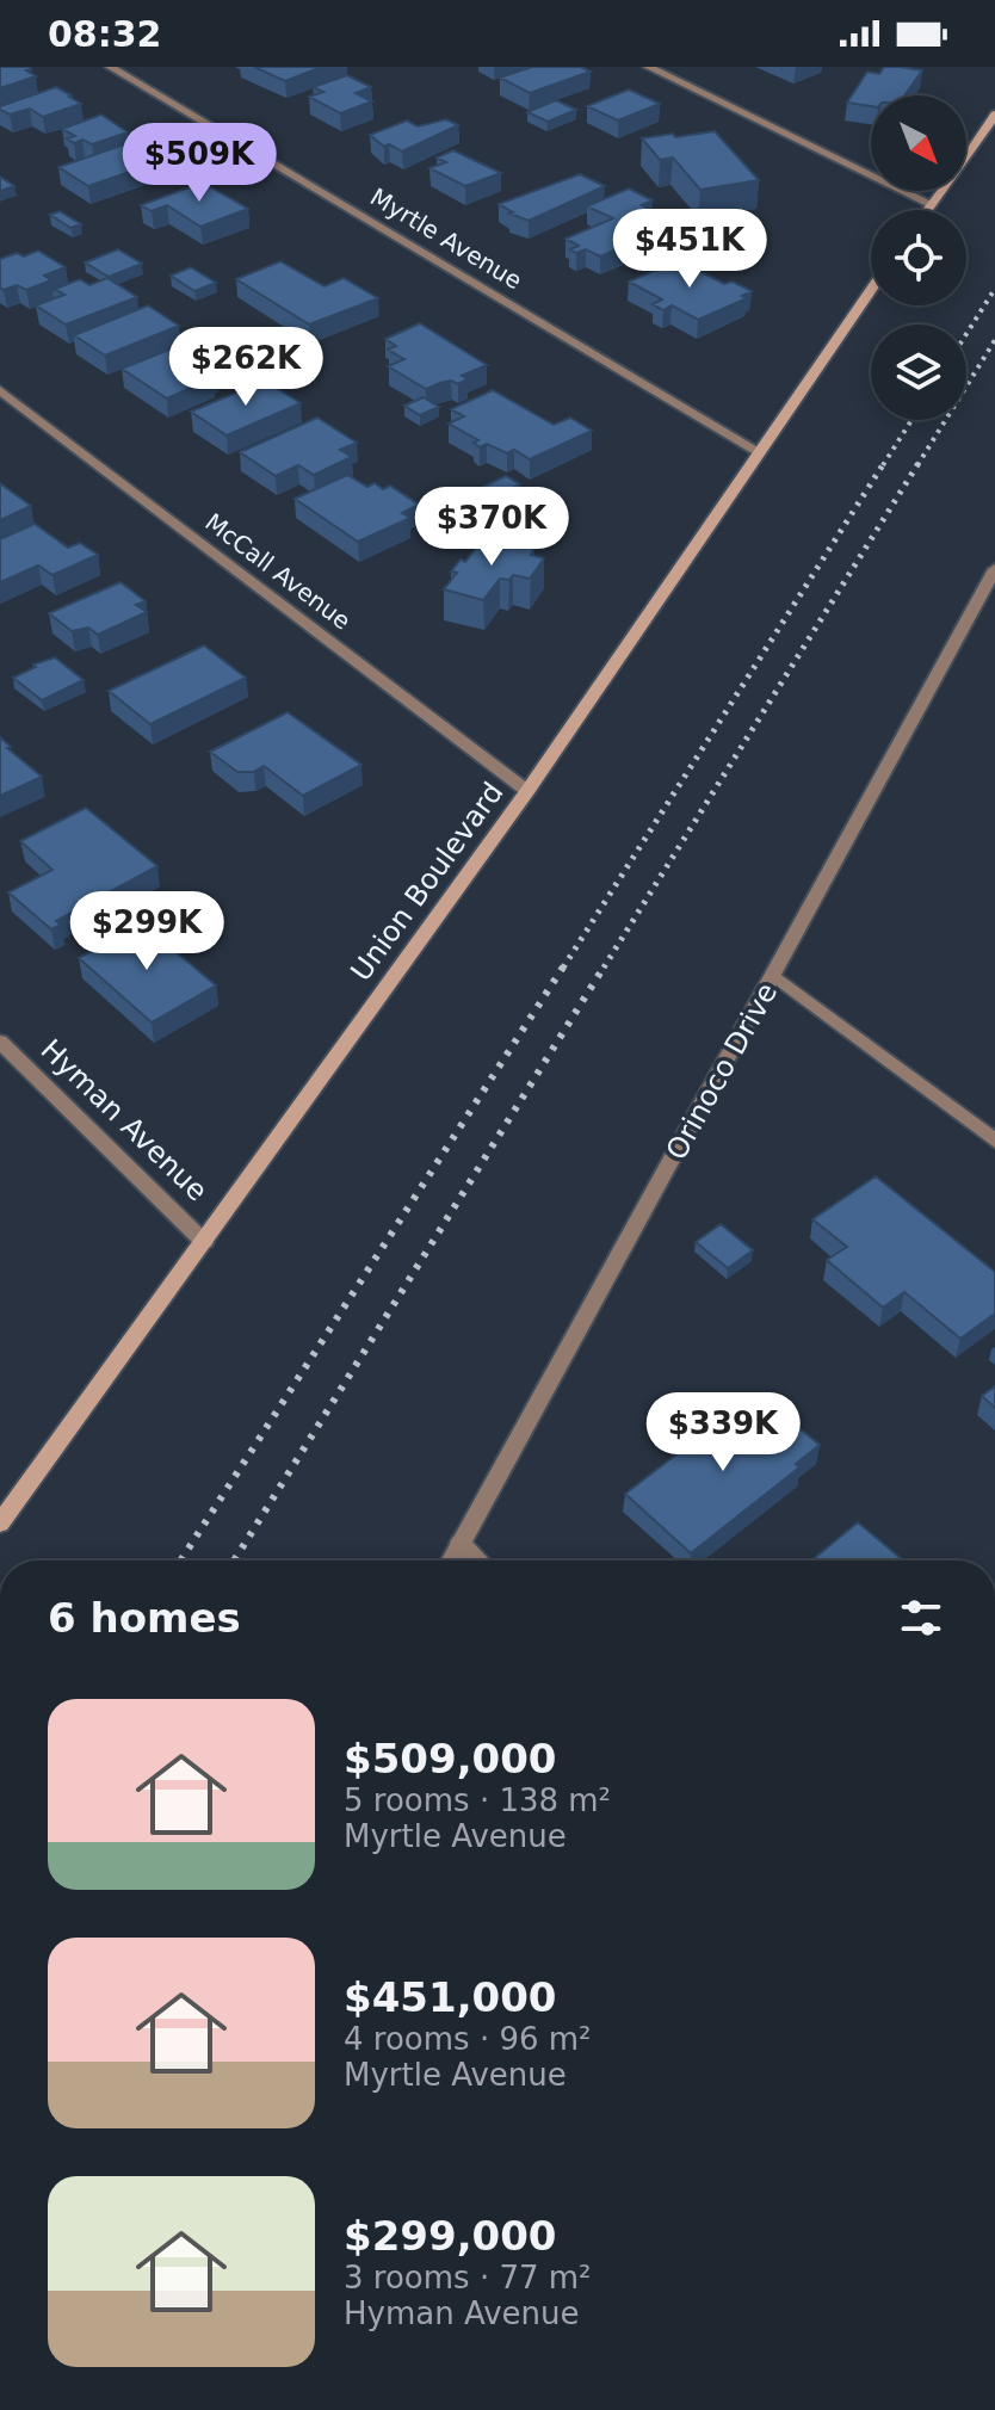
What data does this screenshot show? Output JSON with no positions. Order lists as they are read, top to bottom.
{
  "streets": {
    "main road": ["Union Boulevard"],
    "street": [
      "Myrtle Avenue",
      "McCall Avenue",
      "Orinoco Drive",
      "Hyman Avenue"
    ]
  },
  "crossings": [
    ["Myrtle Avenue", "Union Boulevard"],
    ["McCall Avenue", "Union Boulevard"],
    ["Union Boulevard", "Hyman Avenue"]
  ],
  "north": "bottom right",
  "page": {
    "status": "08:32",
    "price": [
      "$509K",
      "$451K",
      "$262K",
      "$370K",
      "$299K",
      "$339K"
    ],
    "heading": "6 homes",
    "list": [
      {
        "name": "$509,000",
        "note": "5 rooms · 138 m² · Myrtle Avenue"
      },
      {
        "name": "$451,000",
        "note": "4 rooms · 96 m² · Myrtle Avenue"
      },
      {
        "name": "$299,000",
        "note": "3 rooms · 77 m² · Hyman Avenue"
      }
    ]
  }
}
